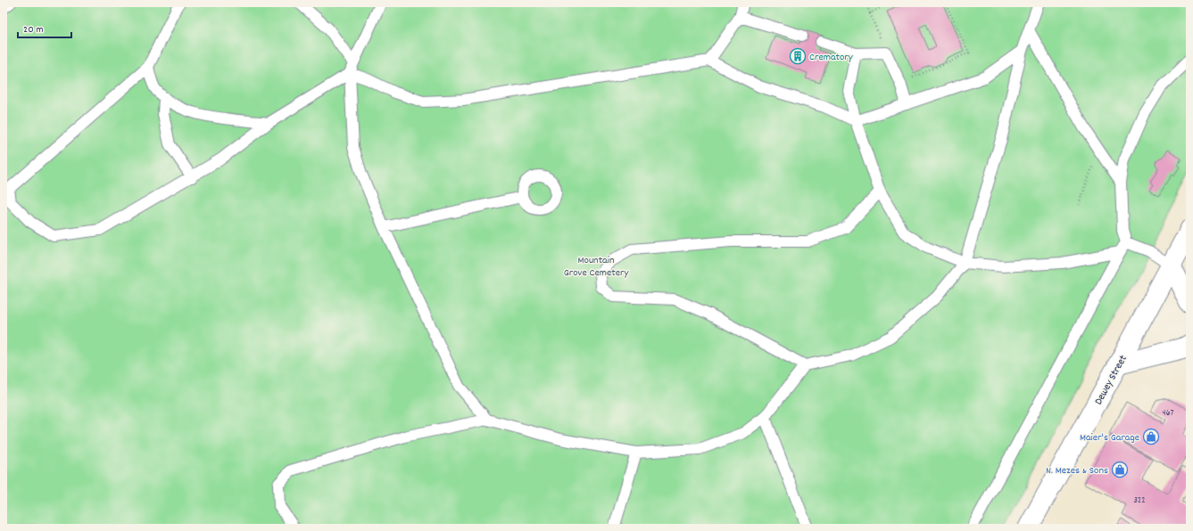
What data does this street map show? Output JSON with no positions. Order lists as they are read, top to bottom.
{
  "streets": {
    "main road": ["Dewey Street"]
  },
  "parks": ["Mountain Grove Cemetery"],
  "places": {
    "building": ["Crematory"],
    "shop": ["Maier's Garage", "N. Mezes & Sons"]
  },
  "house_numbers": ["467", "322"],
  "scale_bar": "20 m"
}
